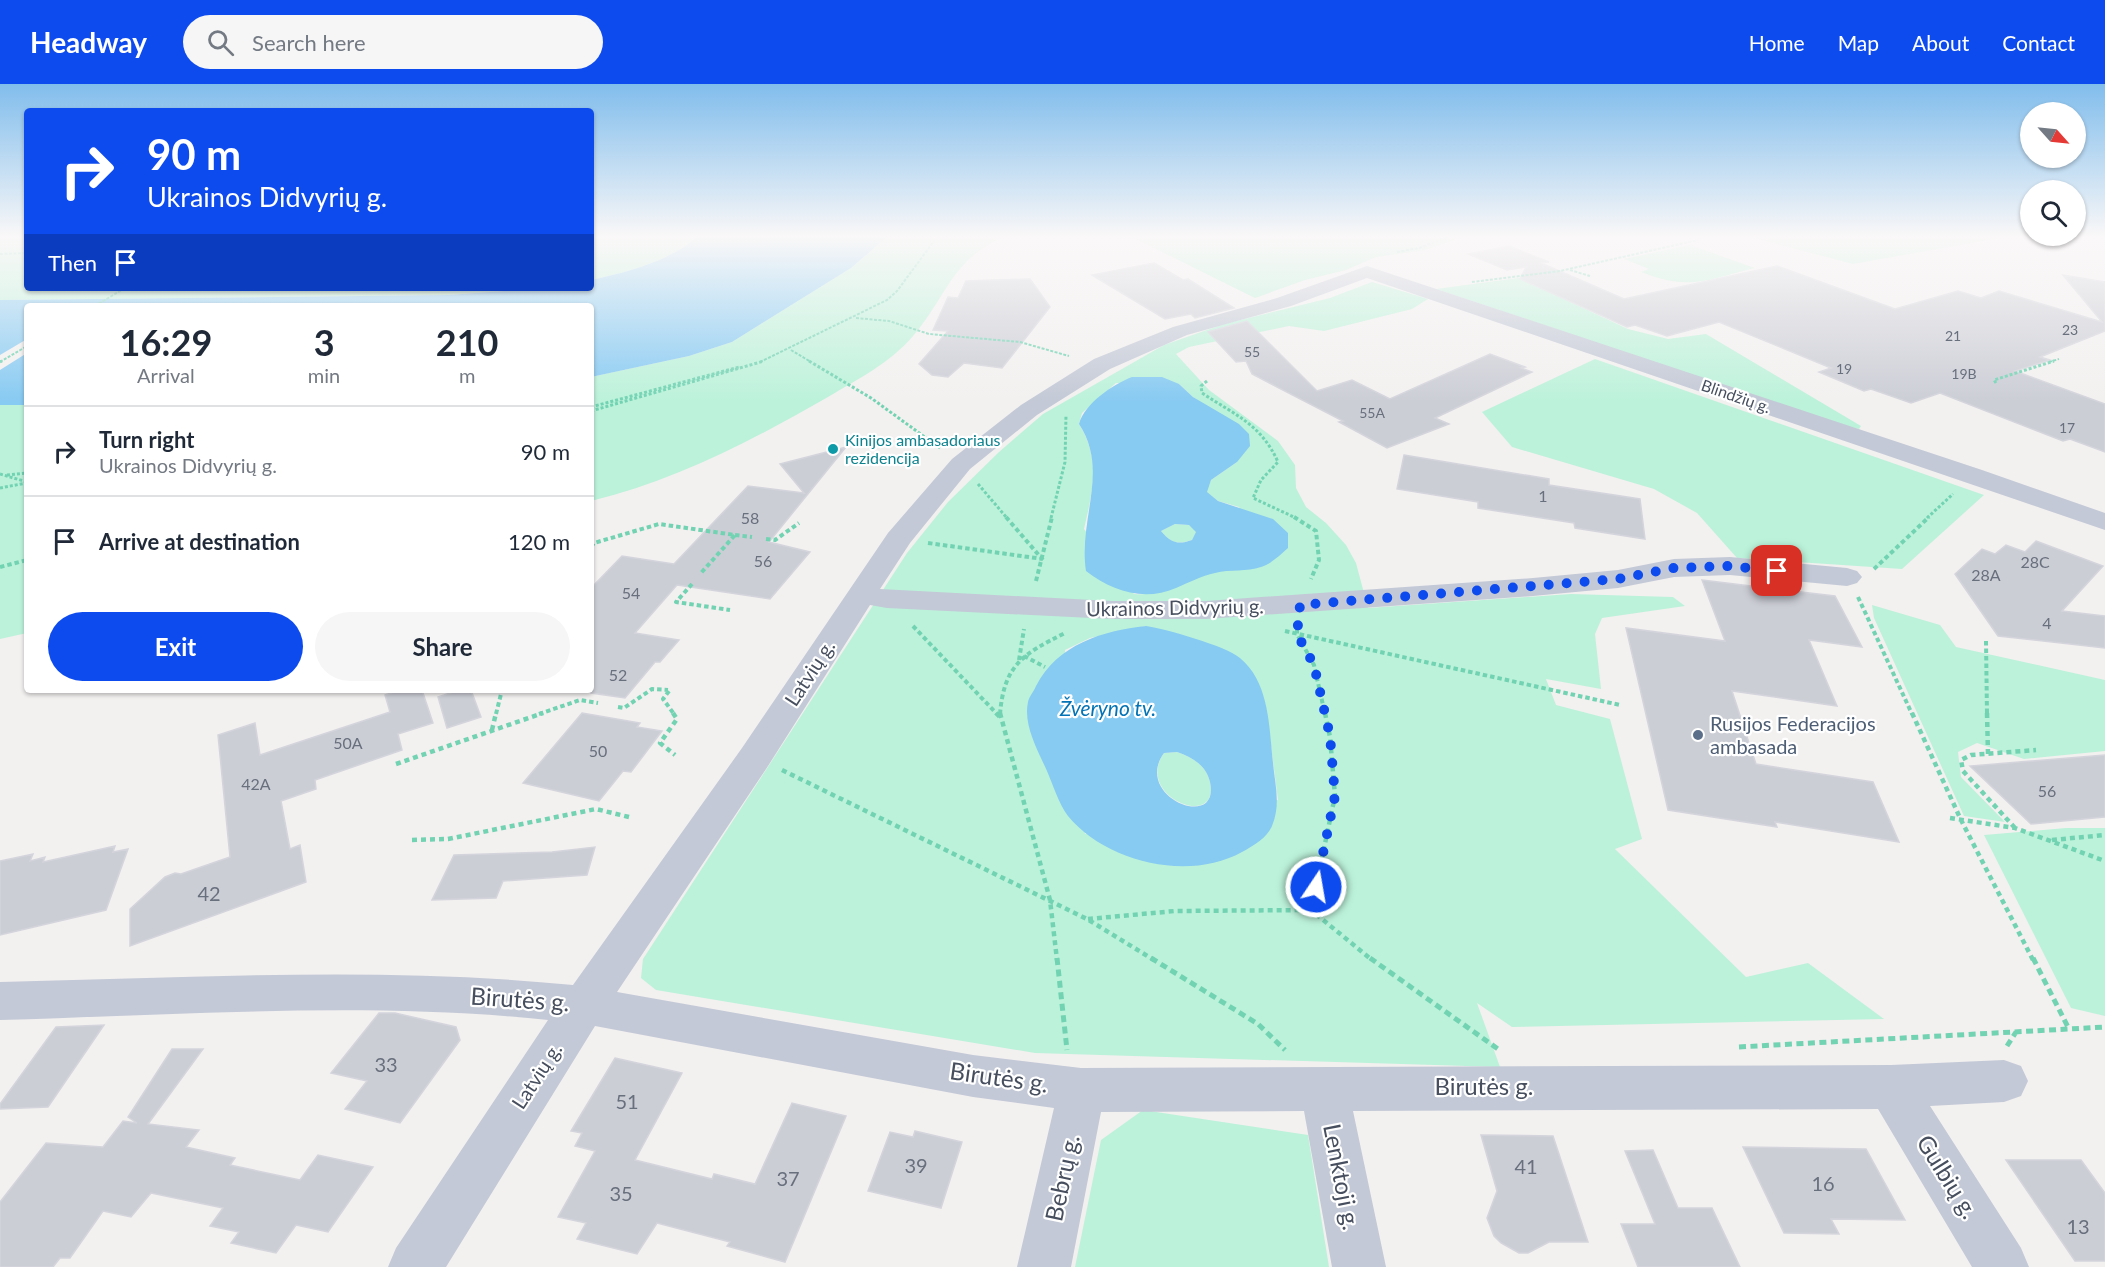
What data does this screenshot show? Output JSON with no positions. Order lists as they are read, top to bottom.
{
  "streets": {
    "street": [
      "Blindžių g.",
      "Ukrainos Didvyrių g.",
      "Latvių g.",
      "Birutės g.",
      "Lenktoji g.",
      "Gulbių g.",
      "Bebrų g."
    ]
  },
  "crossings": [
    ["Ukrainos Didvyrių g.", "Latvių g."],
    ["Latvių g.", "Birutės g."],
    ["Birutės g.", "Lenktoji g."],
    ["Birutės g.", "Gulbių g."],
    ["Birutės g.", "Bebrų g."]
  ],
  "water": ["Žvėryno tv."],
  "places": ["Kinijos ambasadoriaus rezidencija", "Rusijos Federacijos ambasada"],
  "house_numbers": [
    "23",
    "21",
    "55",
    "19",
    "19B",
    "55A",
    "17",
    "1",
    "58",
    "56",
    "28C",
    "28A",
    "54",
    "4",
    "52",
    "50A",
    "50",
    "42A",
    "56",
    "42",
    "33",
    "51",
    "39",
    "41",
    "37",
    "16",
    "35",
    "13"
  ],
  "north": "bottom right",
  "page": {
    "header": "Headway",
    "search": "Search here",
    "nav": [
      "Home",
      "Map",
      "About",
      "Contact"
    ],
    "turn": ["90 m", "Ukrainos Didvyrių g."],
    "then": "Then",
    "eta": [
      "16:29",
      "Arrival",
      "3",
      "min",
      "210",
      "m"
    ],
    "list": [
      {
        "name": "Turn right",
        "note": "Ukrainos Didvyrių g.",
        "value": "90 m"
      },
      {
        "name": "Arrive at destination",
        "value": "120 m"
      }
    ],
    "buttons": ["Exit", "Share"]
  }
}
